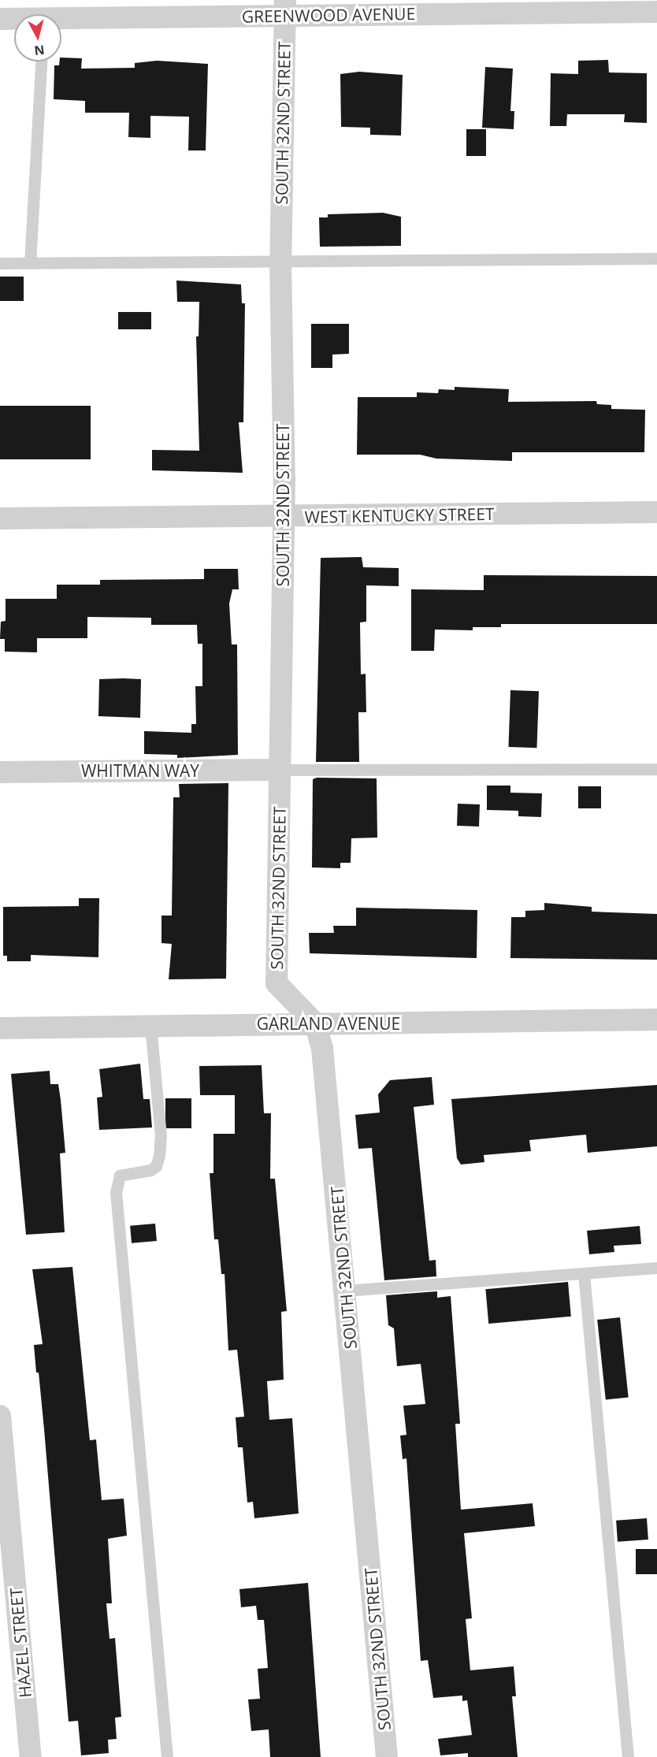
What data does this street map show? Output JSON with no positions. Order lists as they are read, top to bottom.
{
  "streets": {
    "street": [
      "GREENWOOD AVENUE",
      "SOUTH 32ND STREET",
      "WEST KENTUCKY STREET",
      "WHITMAN WAY",
      "GARLAND AVENUE",
      "HAZEL STREET"
    ]
  },
  "crossings": [
    ["GREENWOOD AVENUE", "SOUTH 32ND STREET"],
    ["SOUTH 32ND STREET", "WEST KENTUCKY STREET"],
    ["SOUTH 32ND STREET", "WHITMAN WAY"],
    ["SOUTH 32ND STREET", "GARLAND AVENUE"]
  ],
  "north": "bottom"
}
